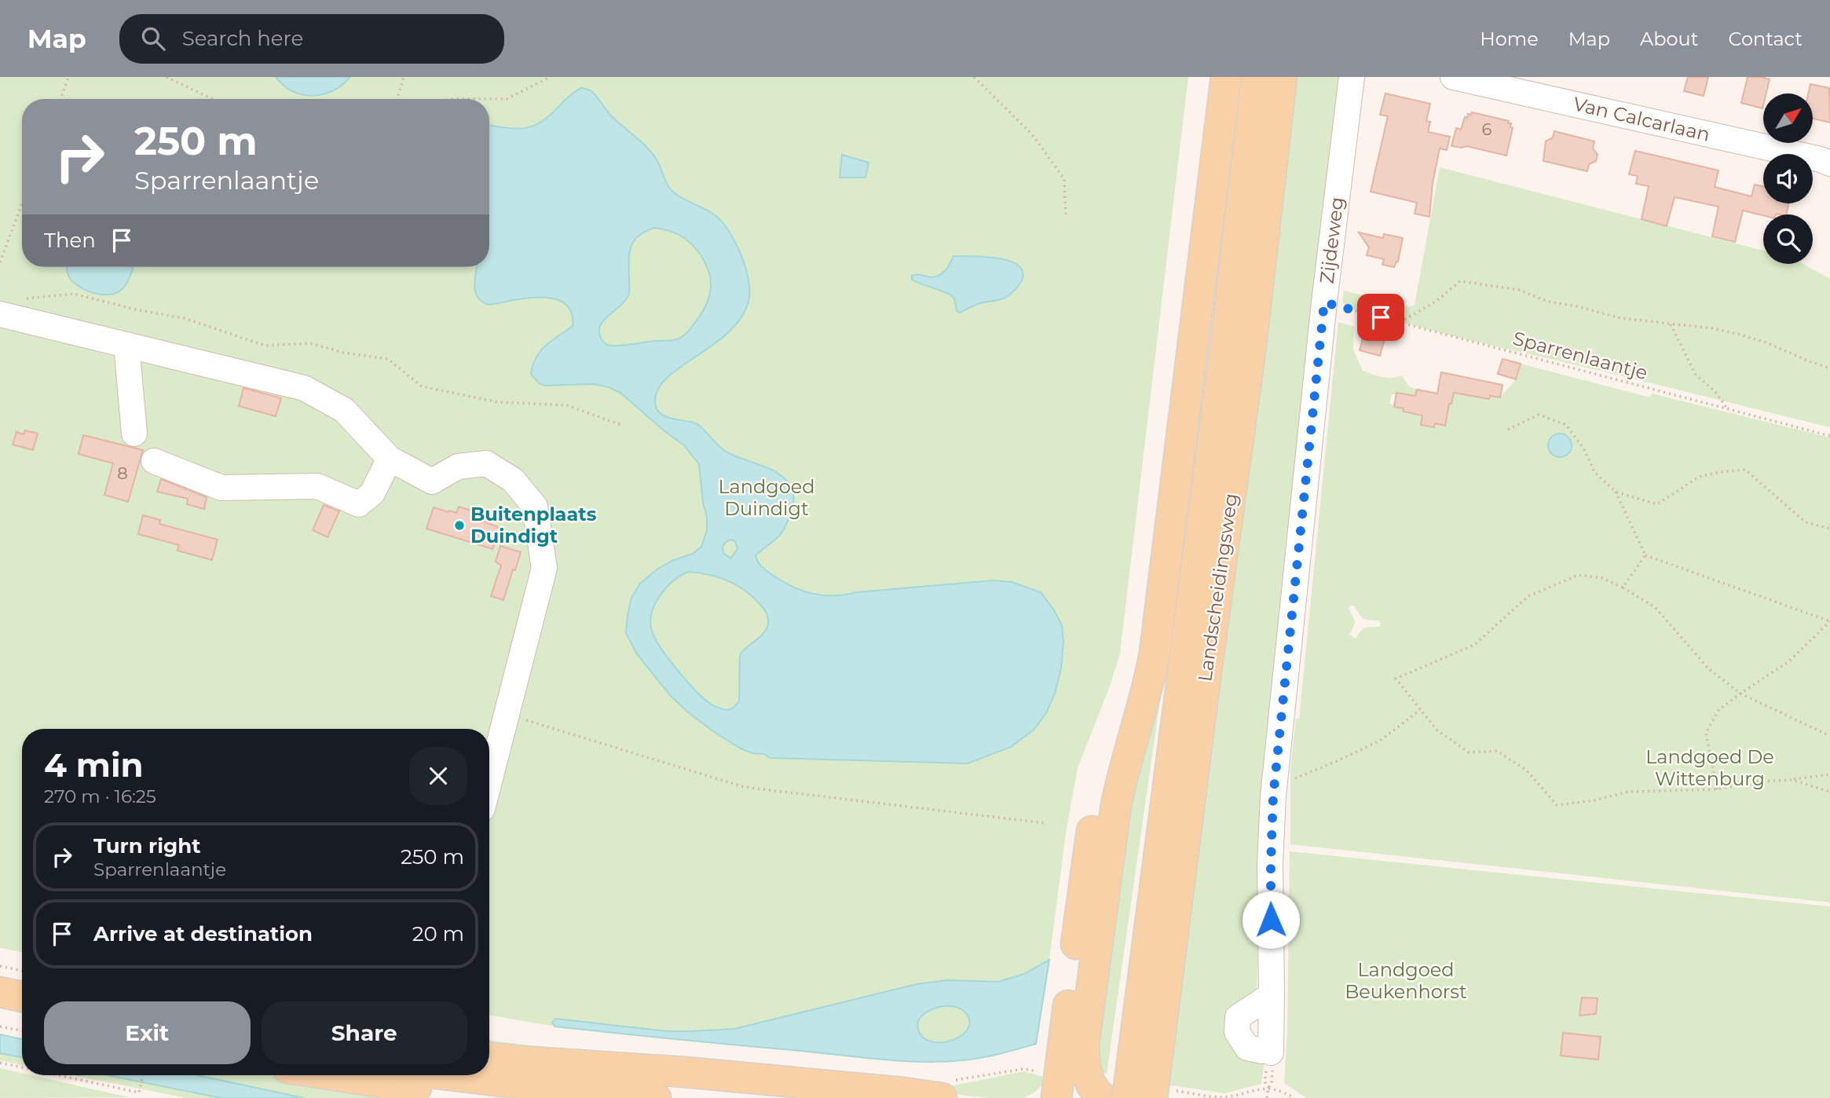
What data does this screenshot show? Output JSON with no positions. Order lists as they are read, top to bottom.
{
  "streets": {
    "main road": ["Landscheidingsweg"],
    "street": ["Van Calcarlaan", "Zijdeweg"],
    "path": ["Sparrenlaantje"]
  },
  "crossings": [
    ["Zijdeweg", "Sparrenlaantje"]
  ],
  "parks": ["Landgoed Duindigt", "Landgoed De Wittenburg", "Landgoed Beukenhorst"],
  "places": ["Buitenplaats Duindigt"],
  "house_numbers": ["6", "8"],
  "north": "top right",
  "page": {
    "header": "Map",
    "search": "Search here",
    "nav": [
      "Home",
      "Map",
      "About",
      "Contact"
    ],
    "turn": ["250 m", "Sparrenlaantje"],
    "then": "Then",
    "heading": ["4 min", "270 m · 16:25"],
    "list": [
      {
        "name": "Turn right",
        "note": "Sparrenlaantje",
        "value": "250 m"
      },
      {
        "name": "Arrive at destination",
        "value": "20 m"
      }
    ],
    "buttons": ["Exit", "Share"]
  }
}
